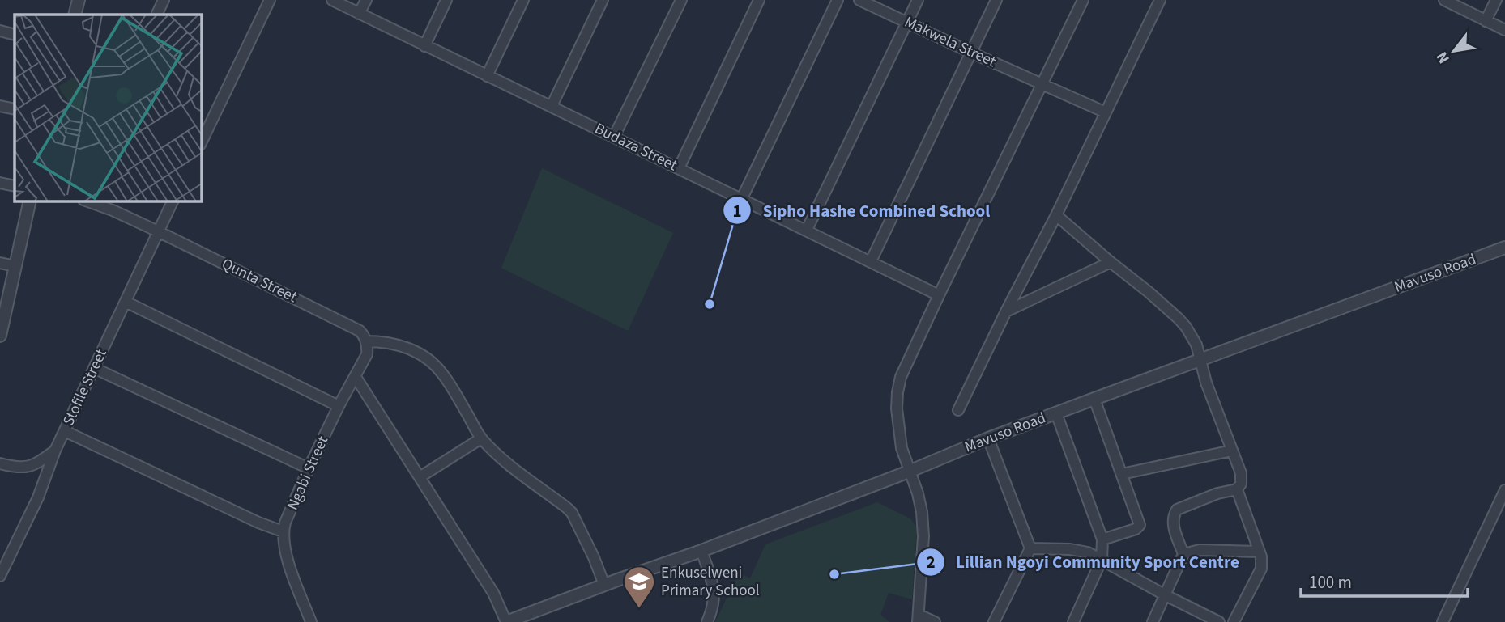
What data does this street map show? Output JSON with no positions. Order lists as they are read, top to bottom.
{
  "streets": {
    "street": [
      "Makwela Street",
      "Budaza Street",
      "Mavuso Road",
      "Qunta Street",
      "Stofile Street",
      "Ngabi Street"
    ]
  },
  "crossings": [
    ["Qunta Street", "Stofile Street"],
    ["Qunta Street", "Ngabi Street"]
  ],
  "places": {
    "other": ["Sipho Hashe Combined School", "Lillian Ngoyi Community Sport Centre"],
    "school or university": ["Enkuselweni Primary School"]
  },
  "scale_bar": "100 m",
  "north": "bottom left"
}
